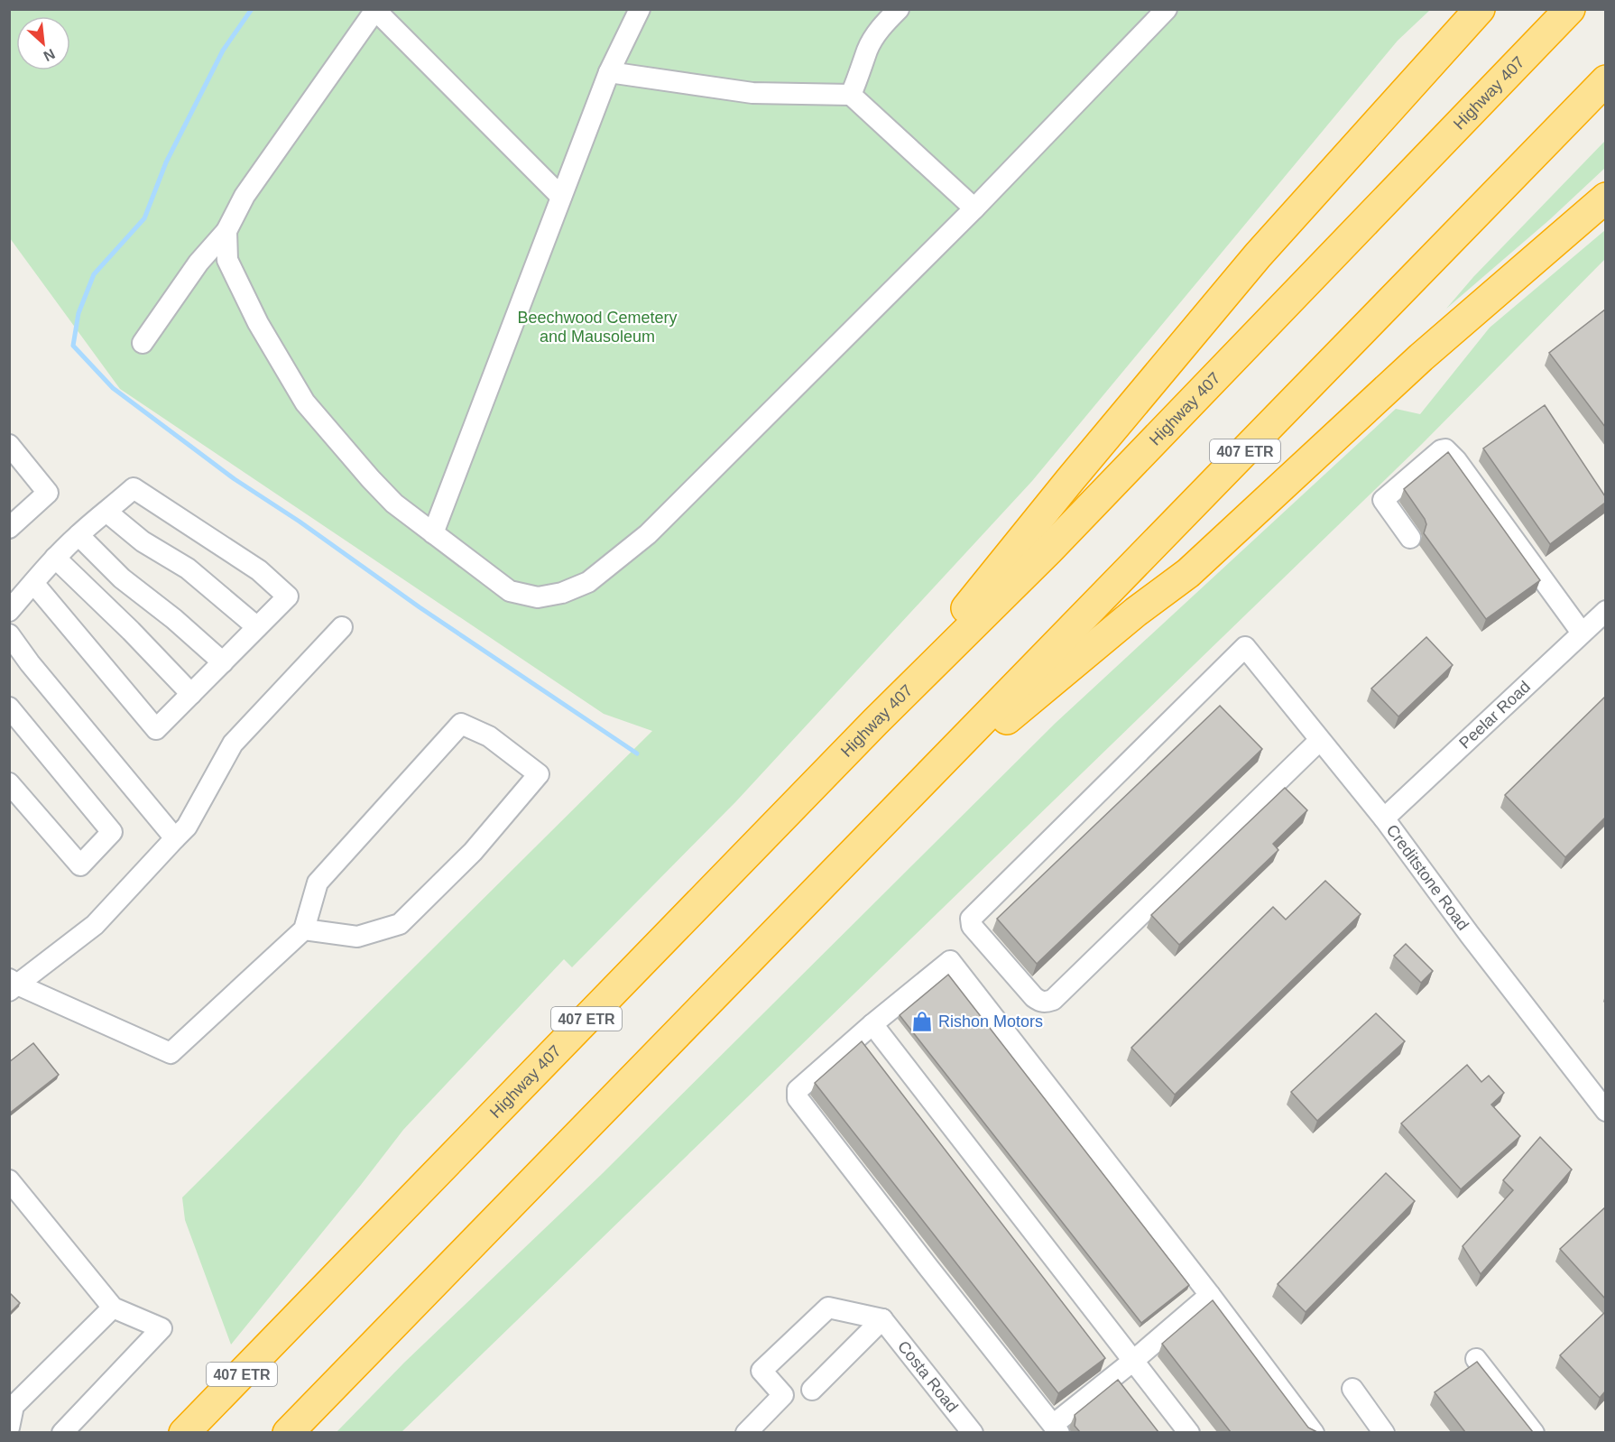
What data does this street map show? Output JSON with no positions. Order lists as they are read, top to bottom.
{
  "streets": {
    "highway": ["Highway 407", "407 ETR"],
    "street": ["Peelar Road", "Creditstone Road", "Costa Road"]
  },
  "crossings": [
    ["Peelar Road", "Creditstone Road"]
  ],
  "parks": ["Beechwood Cemetery and Mausoleum"],
  "places": {
    "shop": ["Rishon Motors"]
  },
  "north": "bottom right"
}
